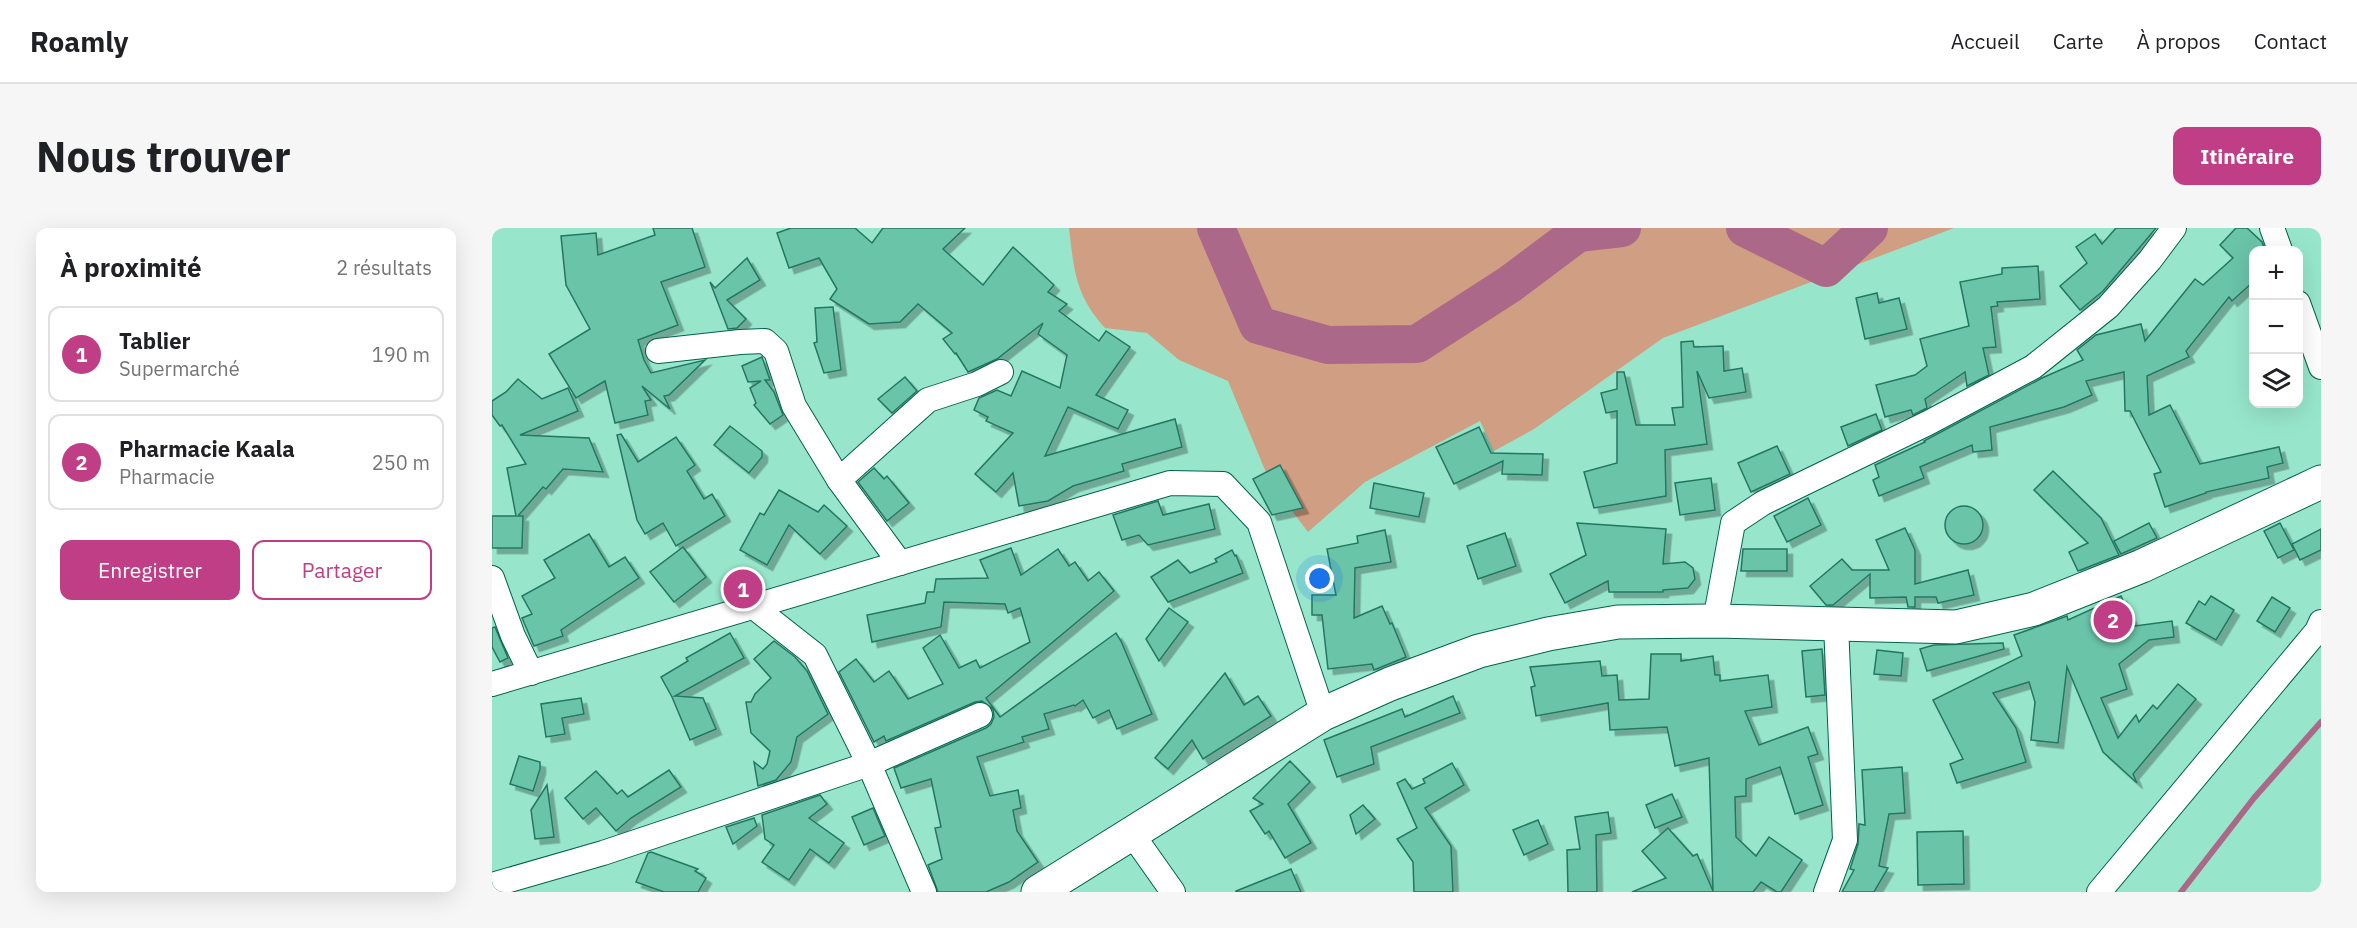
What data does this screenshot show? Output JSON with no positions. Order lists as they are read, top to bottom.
{
  "page": {
    "header": "Roamly",
    "nav": [
      "Accueil",
      "Carte",
      "À propos",
      "Contact"
    ],
    "buttons": [
      "Itinéraire",
      ["Enregistrer", "Partager"]
    ],
    "title": "Nous trouver",
    "heading": ["À proximité", "2 résultats"],
    "map_buttons": ["+", "−"],
    "list": [
      {
        "mark": "1",
        "name": "Tablier",
        "note": "Supermarché",
        "value": "190 m"
      },
      {
        "mark": "2",
        "name": "Pharmacie Kaala",
        "note": "Pharmacie",
        "value": "250 m"
      }
    ],
    "pins": ["1", "2"]
  }
}
